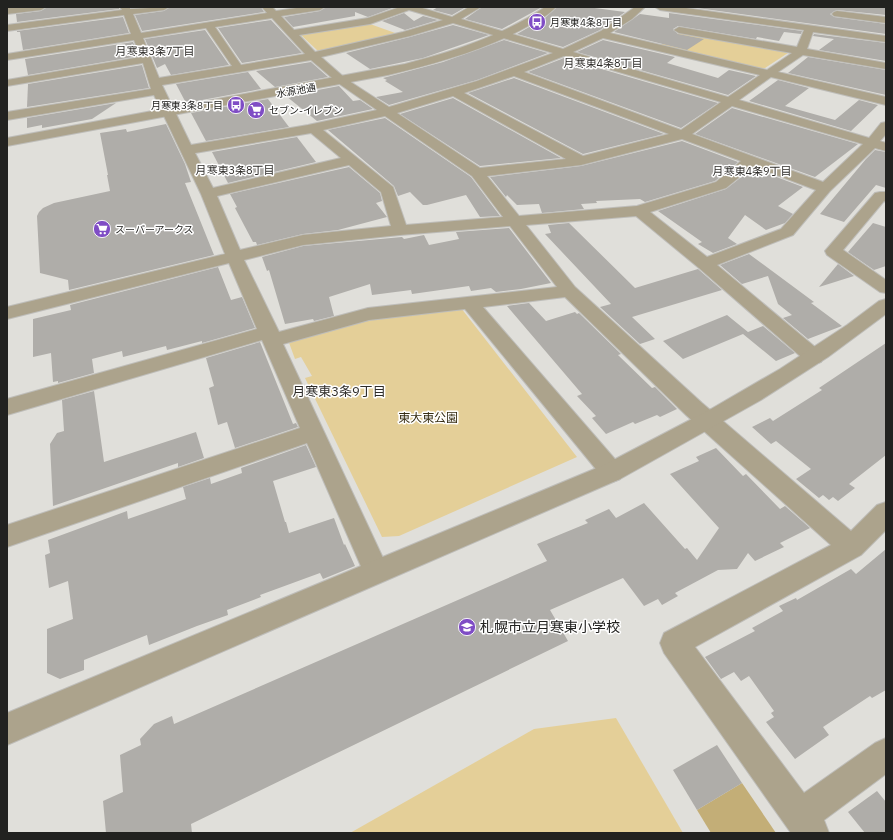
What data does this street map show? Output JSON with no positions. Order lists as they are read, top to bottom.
{
  "streets": {
    "street": ["水源池通"]
  },
  "districts": [
    "月寒東3条7丁目",
    "月寒東4条8丁目",
    "月寒東3条8丁目",
    "月寒東4条9丁目",
    "月寒東3条9丁目"
  ],
  "parks": ["東大東公園"],
  "places": {
    "bus stop": ["月寒東4条8丁目", "月寒東3条8丁目"],
    "supermarket": ["セブン-イレブン", "スーパーアークス"],
    "school or university": ["札幌市立月寒東小学校"]
  }
}
